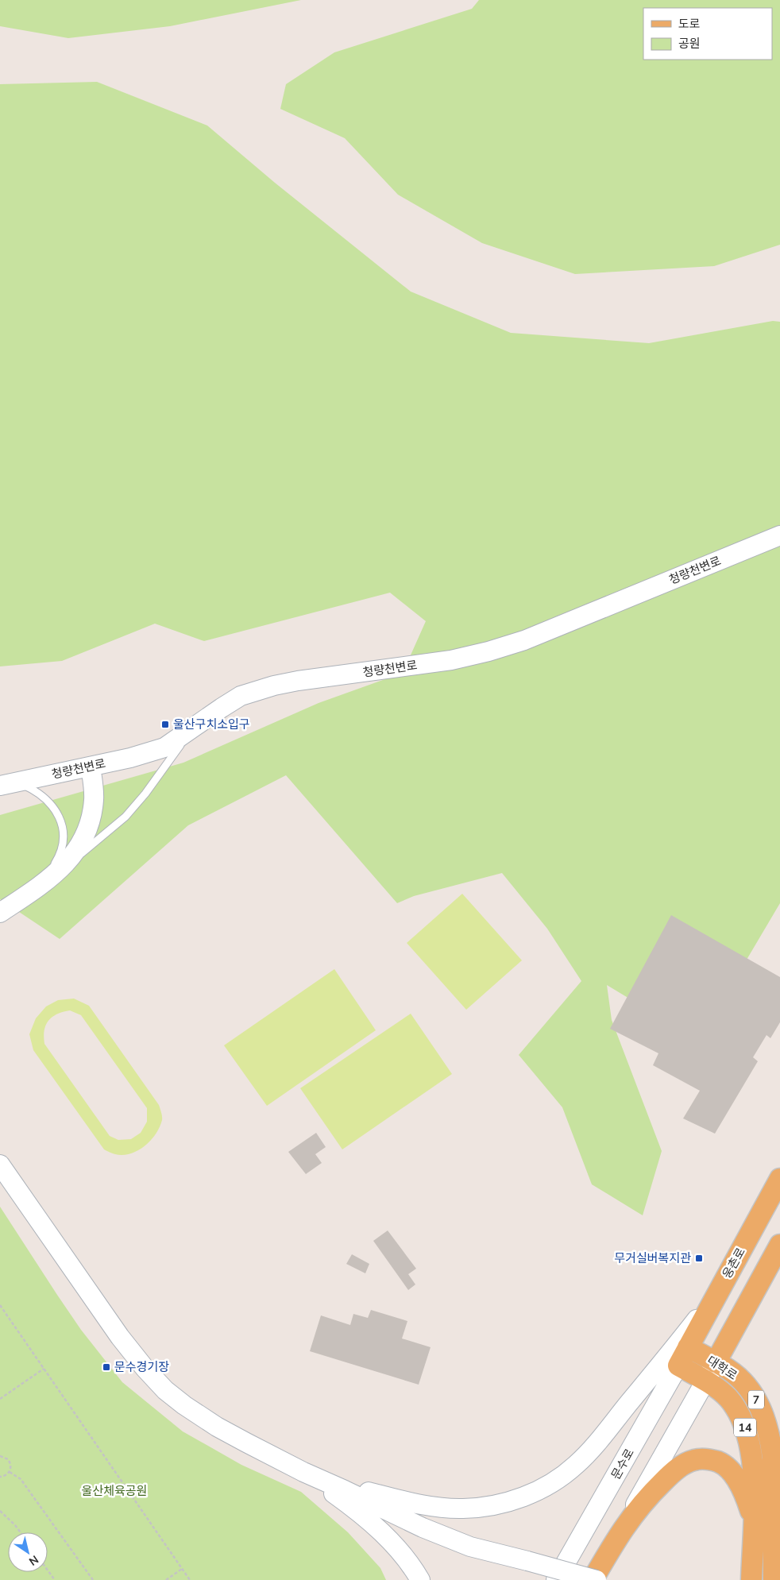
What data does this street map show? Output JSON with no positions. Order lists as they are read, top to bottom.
{
  "streets": {
    "main road": [
      "청량천변로",
      "웅촌로",
      "대학로",
      "7",
      "14",
      "문수로"
    ]
  },
  "crossings": [
    ["웅촌로", "대학로"],
    ["웅촌로", "문수로"],
    ["대학로", "문수로"]
  ],
  "parks": ["울산체육공원"],
  "places": {
    "transit": ["울산구치소입구", "무거실버복지관", "문수경기장"]
  },
  "legend": ["도로", "공원"],
  "north": "bottom right"
}
